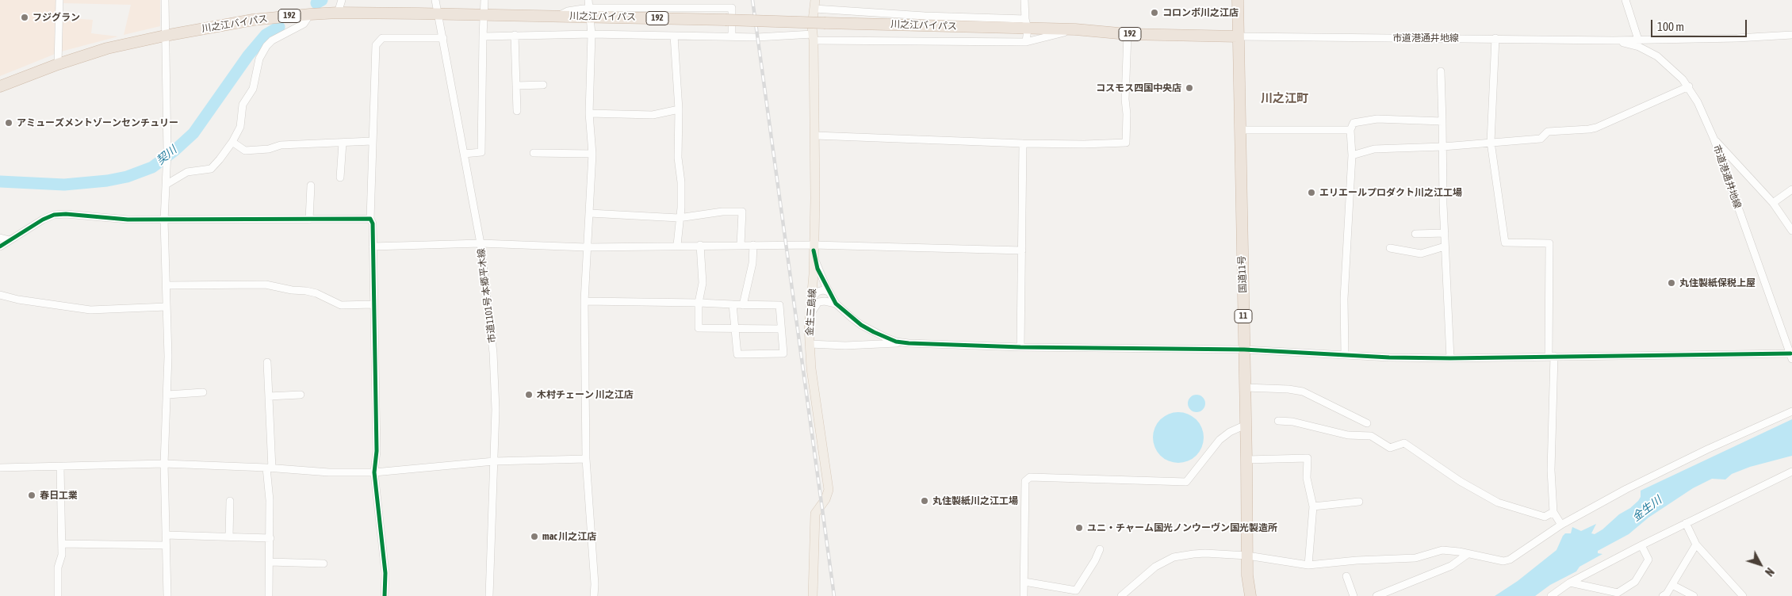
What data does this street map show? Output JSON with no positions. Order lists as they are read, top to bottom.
{
  "streets": {
    "highway": [
      "192",
      "川之江バイパス",
      "国道11号",
      "11"
    ],
    "main road": ["金生三島線"],
    "street": ["市道港通井地線", "市道1101号 本郷平木線"]
  },
  "crossings": [
    ["川之江バイパス", "市道港通井地線"],
    ["川之江バイパス", "国道11号"],
    ["川之江バイパス", "市道1101号 本郷平木線"],
    ["市道港通井地線", "国道11号"]
  ],
  "districts": ["川之江町"],
  "water": ["契川", "金生川"],
  "places": [
    "コロンボ川之江店",
    "フジグラン",
    "コスモス四国中央店",
    "アミューズメントゾーンセンチュリー",
    "エリエールプロダクト川之江工場",
    "丸住製紙保税上屋",
    "木村チェーン 川之江店",
    "春日工業",
    "丸住製紙川之江工場",
    "ユニ・チャーム国光ノンウーヴン国光製造所",
    "mac 川之江店"
  ],
  "scale_bar": "100 m",
  "north": "bottom right"
}
